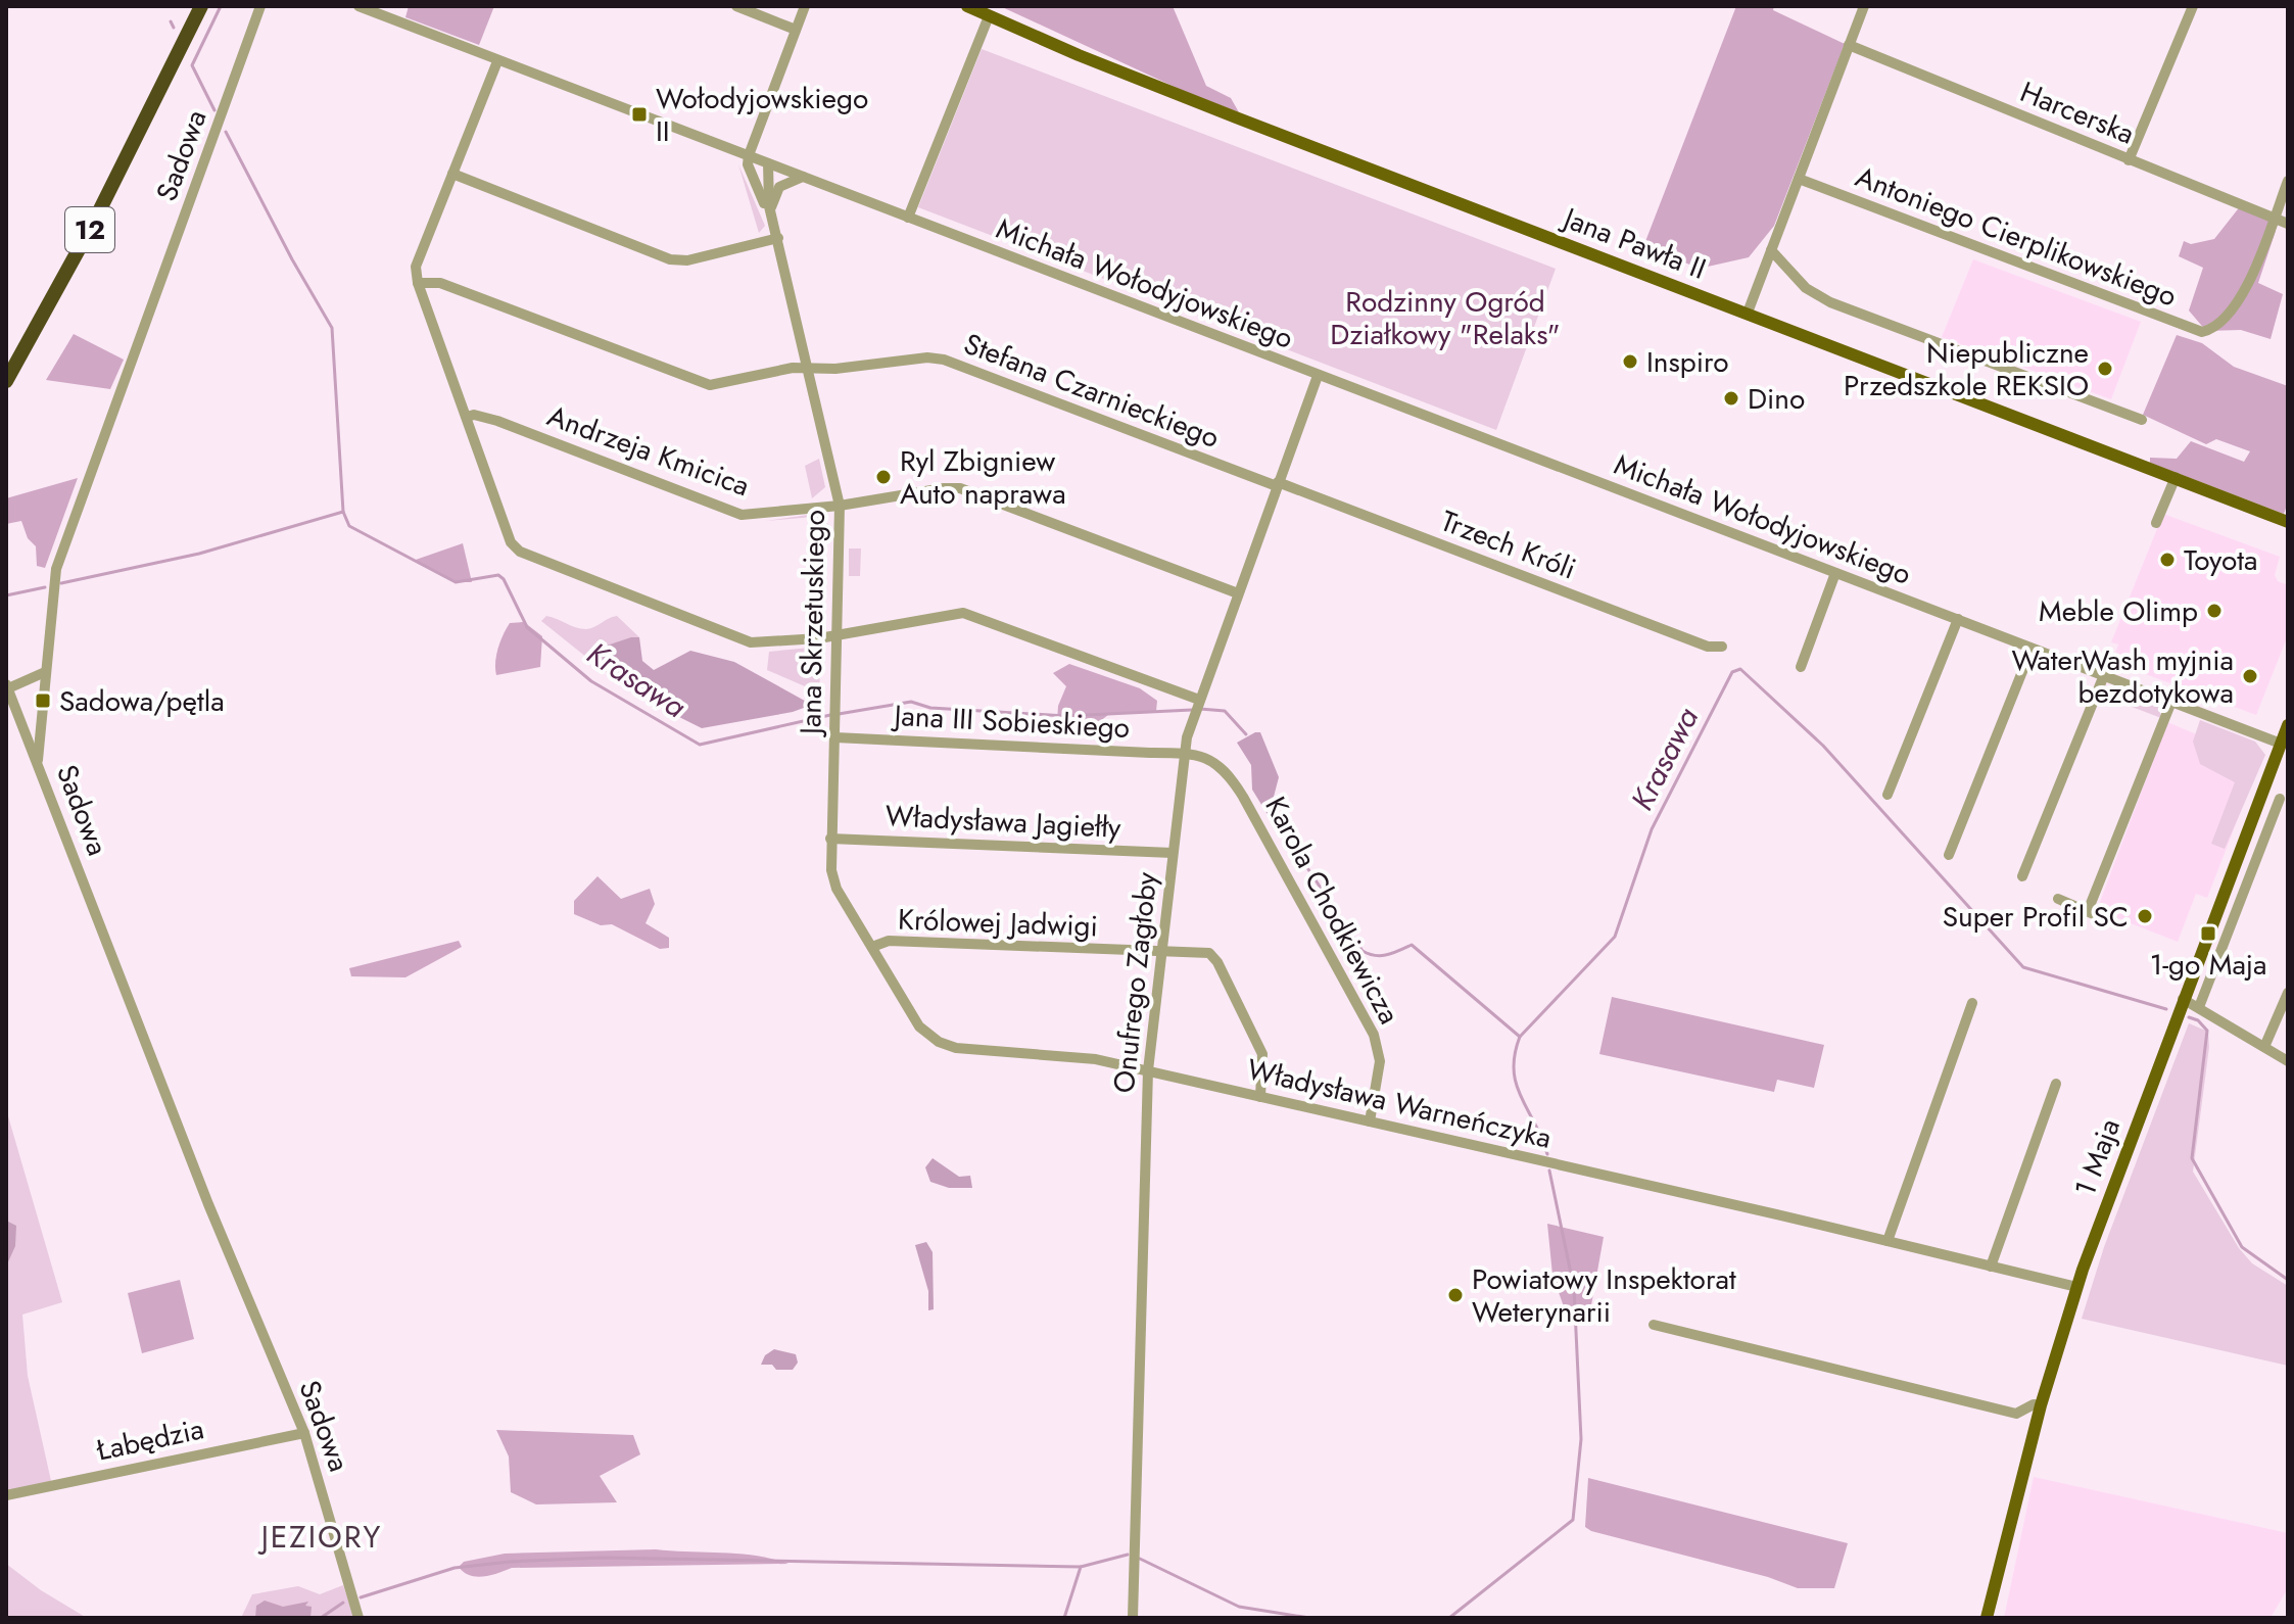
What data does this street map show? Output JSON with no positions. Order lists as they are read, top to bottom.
{
  "streets": {
    "highway": ["12"],
    "main road": ["Jana Pawła II", "1 Maja"],
    "street": [
      "Harcerska",
      "Sadowa",
      "Antoniego Cierplikowskiego",
      "Michała Wołodyjowskiego",
      "Stefana Czarnieckiego",
      "Andrzeja Kmicica",
      "Trzech Króli",
      "Jana Skrzetuskiego",
      "Jana III Sobieskiego",
      "Władysława Jagiełły",
      "Karola Chodkiewicza",
      "Królowej Jadwigi",
      "Onufrego Zagłoby",
      "Władysława Warneńczyka",
      "Łabędzia"
    ]
  },
  "crossings": [
    ["Harcerska", "Antoniego Cierplikowskiego"],
    ["Sadowa", "Łabędzia"],
    ["Michała Wołodyjowskiego", "Jana Skrzetuskiego"],
    ["Michała Wołodyjowskiego", "Onufrego Zagłoby"],
    ["Michała Wołodyjowskiego", "1 Maja"],
    ["Stefana Czarnieckiego", "Trzech Króli"],
    ["Stefana Czarnieckiego", "Jana Skrzetuskiego"],
    ["Stefana Czarnieckiego", "Onufrego Zagłoby"],
    ["Andrzeja Kmicica", "Jana Skrzetuskiego"],
    ["Andrzeja Kmicica", "Onufrego Zagłoby"],
    ["Trzech Króli", "Onufrego Zagłoby"],
    ["Jana Skrzetuskiego", "Jana III Sobieskiego"],
    ["Jana Skrzetuskiego", "Władysława Jagiełły"],
    ["Jana Skrzetuskiego", "Władysława Warneńczyka"],
    ["Jana III Sobieskiego", "Karola Chodkiewicza"],
    ["Jana III Sobieskiego", "Onufrego Zagłoby"],
    ["Władysława Jagiełły", "Onufrego Zagłoby"],
    ["Władysława Jagiełły", "Władysława Warneńczyka"],
    ["Karola Chodkiewicza", "Onufrego Zagłoby"],
    ["Karola Chodkiewicza", "Władysława Warneńczyka"],
    ["Królowej Jadwigi", "Onufrego Zagłoby"],
    ["Królowej Jadwigi", "Władysława Warneńczyka"],
    ["Onufrego Zagłoby", "Władysława Warneńczyka"],
    ["Władysława Warneńczyka", "1 Maja"]
  ],
  "districts": ["JEZIORY"],
  "water": ["Krasawa"],
  "parks": ["Rodzinny Ogród Działkowy \"Relaks\""],
  "places": {
    "transit": ["Wołodyjowskiego II", "Sadowa/pętla", "1-go Maja"],
    "other": [
      "Inspiro",
      "Niepubliczne Przedszkole REKSIO",
      "Dino",
      "Ryl Zbigniew Auto naprawa",
      "Toyota",
      "Meble Olimp",
      "WaterWash myjnia bezdotykowa",
      "Super Profil SC",
      "Powiatowy Inspektorat Weterynarii"
    ]
  }
}
